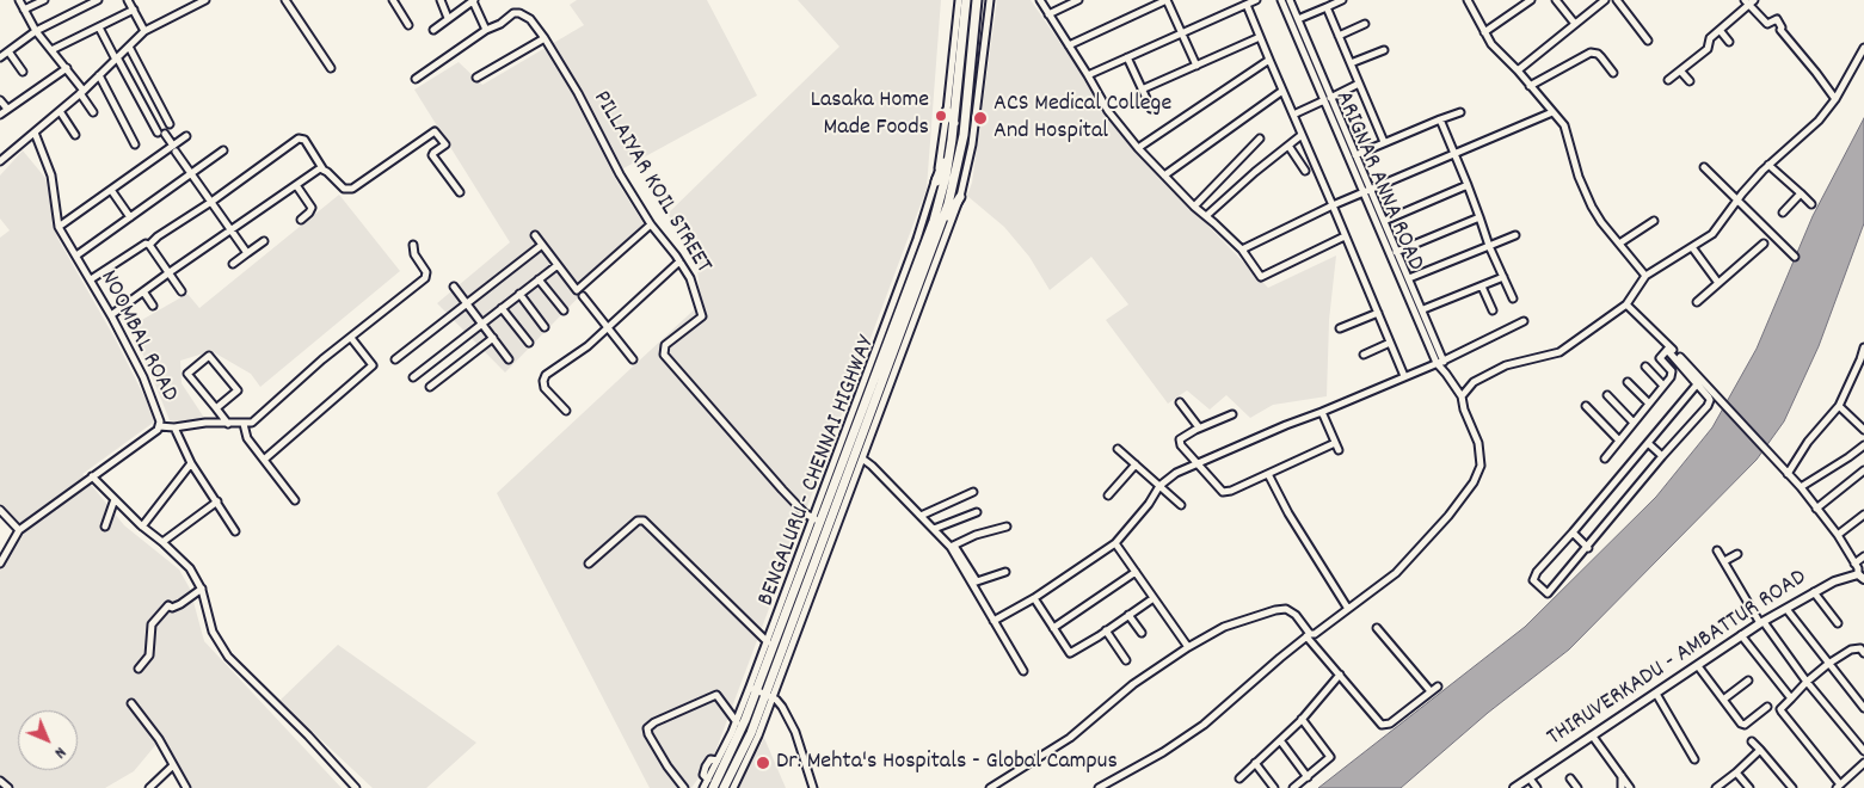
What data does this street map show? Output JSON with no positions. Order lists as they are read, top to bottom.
{
  "streets": {
    "highway": ["BENGALURU - CHENNAI HIGHWAY"],
    "main road": ["THIRUVERKADU - AMBATTUR ROAD"],
    "street": ["ARIGNAR ANNA ROAD", "PILLAIYAR KOIL STREET", "NOOMBAL ROAD"]
  },
  "crossings": [
    ["PILLAIYAR KOIL STREET", "BENGALURU - CHENNAI HIGHWAY"]
  ],
  "places": ["Lasaka Home Made Foods", "ACS Medical College And Hospital", "Dr. Mehta's Hospitals - Global Campus"],
  "north": "bottom right"
}
